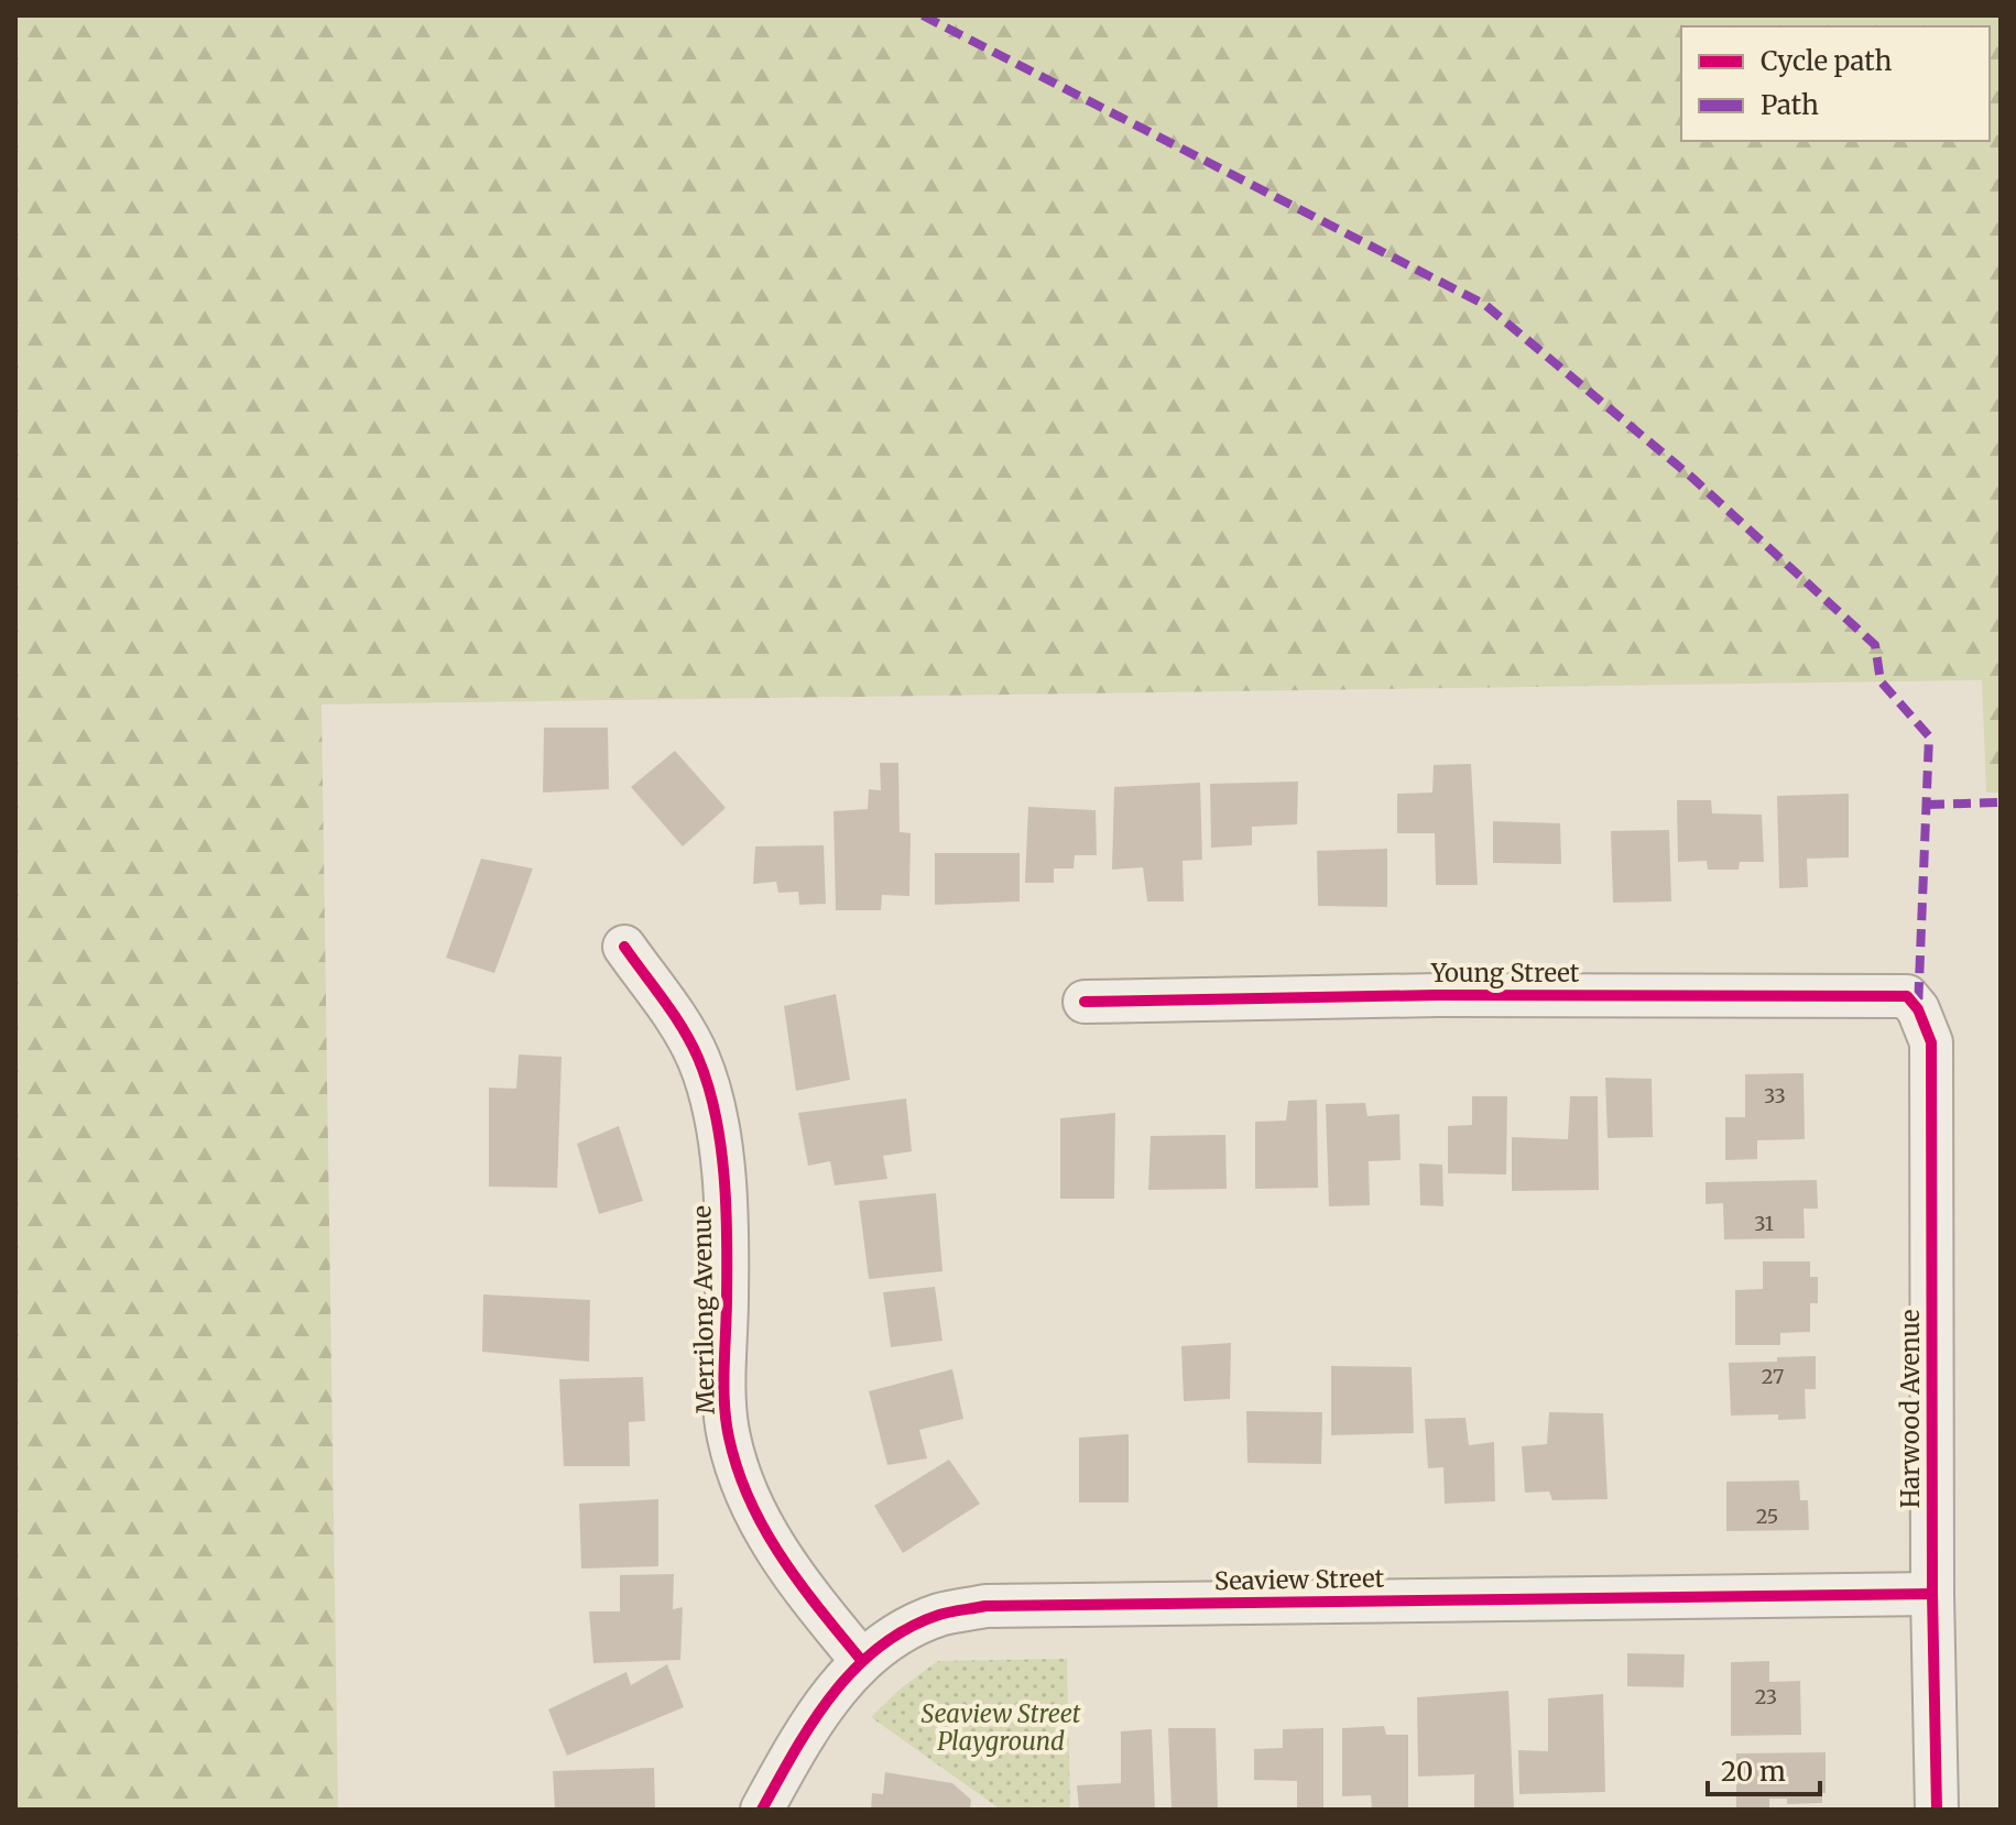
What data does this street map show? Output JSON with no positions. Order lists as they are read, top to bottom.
{
  "streets": {
    "street": [
      "Young Street",
      "Merrilong Avenue",
      "Harwood Avenue",
      "Seaview Street"
    ]
  },
  "crossings": [
    ["Young Street", "Harwood Avenue"],
    ["Merrilong Avenue", "Seaview Street"],
    ["Harwood Avenue", "Seaview Street"]
  ],
  "parks": ["Seaview Street Playground"],
  "house_numbers": [
    "33",
    "31",
    "27",
    "25",
    "23"
  ],
  "legend": ["Cycle path", "Path"],
  "scale_bar": "20 m"
}
